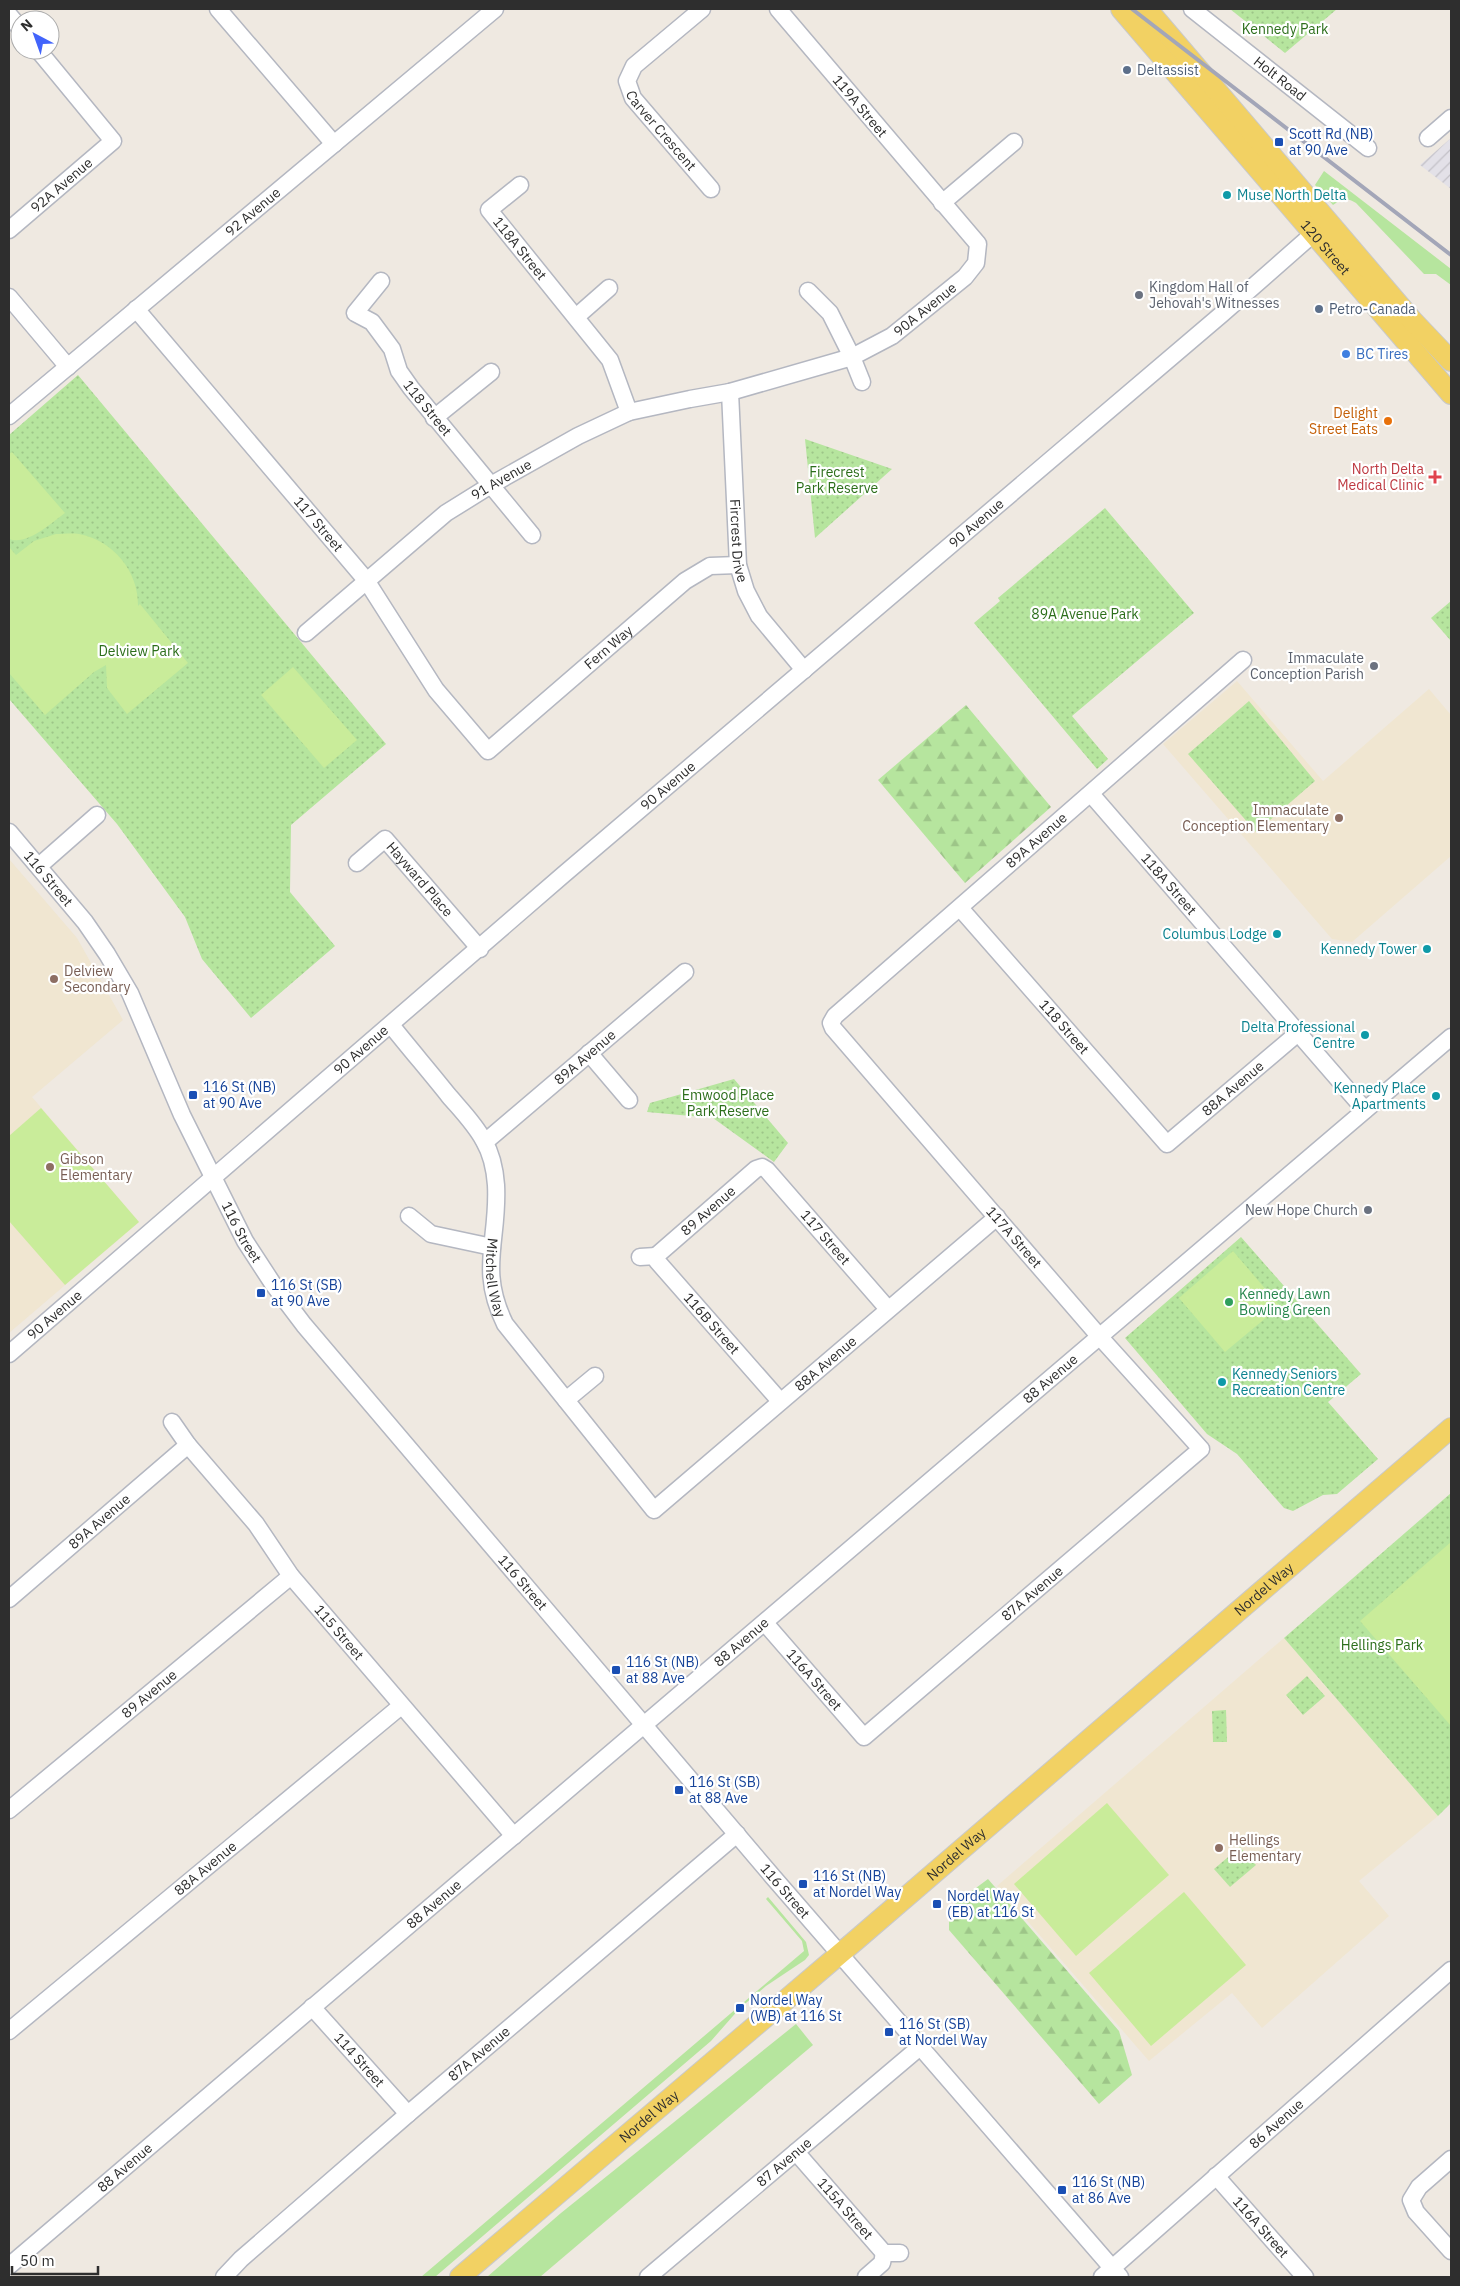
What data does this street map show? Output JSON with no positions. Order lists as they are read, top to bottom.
{
  "streets": {
    "main road": ["120 Street", "Nordel Way"],
    "street": [
      "Holt Road",
      "119A Street",
      "Carver Crescent",
      "92A Avenue",
      "92 Avenue",
      "118A Street",
      "90A Avenue",
      "118 Street",
      "91 Avenue",
      "90 Avenue",
      "117 Street",
      "Fircrest Drive",
      "Fern Way",
      "89A Avenue",
      "116 Street",
      "Hayward Place",
      "88A Avenue",
      "89 Avenue",
      "117A Street",
      "Mitchell Way",
      "116B Street",
      "88 Avenue",
      "87A Avenue",
      "115 Street",
      "116A Street",
      "114 Street",
      "86 Avenue",
      "87 Avenue",
      "115A Street"
    ]
  },
  "crossings": [
    ["119A Street", "90A Avenue"],
    ["92 Avenue", "117 Street"],
    ["120 Street", "90 Avenue"],
    ["118A Street", "91 Avenue"],
    ["118A Street", "89A Avenue"],
    ["118A Street", "88A Avenue"],
    ["118A Street", "88 Avenue"],
    ["90A Avenue", "91 Avenue"],
    ["90A Avenue", "Fircrest Drive"],
    ["118 Street", "91 Avenue"],
    ["118 Street", "89A Avenue"],
    ["118 Street", "88A Avenue"],
    ["91 Avenue", "117 Street"],
    ["91 Avenue", "Fircrest Drive"],
    ["90 Avenue", "Fircrest Drive"],
    ["90 Avenue", "116 Street"],
    ["90 Avenue", "Hayward Place"],
    ["90 Avenue", "Mitchell Way"],
    ["117 Street", "Fern Way"],
    ["117 Street", "88A Avenue"],
    ["117 Street", "89 Avenue"],
    ["Fircrest Drive", "Fern Way"],
    ["89A Avenue", "117A Street"],
    ["89A Avenue", "Mitchell Way"],
    ["89A Avenue", "115 Street"],
    ["116 Street", "88 Avenue"],
    ["116 Street", "Nordel Way"],
    ["116 Street", "87A Avenue"],
    ["116 Street", "86 Avenue"],
    ["116 Street", "87 Avenue"],
    ["88A Avenue", "117A Street"],
    ["88A Avenue", "Mitchell Way"],
    ["88A Avenue", "116B Street"],
    ["88A Avenue", "115 Street"],
    ["89 Avenue", "116B Street"],
    ["89 Avenue", "115 Street"],
    ["117A Street", "88 Avenue"],
    ["117A Street", "87A Avenue"],
    ["88 Avenue", "115 Street"],
    ["88 Avenue", "116A Street"],
    ["88 Avenue", "114 Street"],
    ["87A Avenue", "116A Street"],
    ["87A Avenue", "114 Street"],
    ["116A Street", "86 Avenue"],
    ["87 Avenue", "115A Street"]
  ],
  "parks": [
    "Kennedy Park",
    "Firecrest Park Reserve",
    "89A Avenue Park",
    "Delview Park",
    "Emwood Place Park Reserve",
    "Hellings Park"
  ],
  "places": {
    "other": [
      "Deltassist",
      "Muse North Delta",
      "Kingdom Hall of Jehovah's Witnesses",
      "Petro-Canada",
      "BC Tires",
      "Delight Street Eats",
      "Immaculate Conception Parish",
      "Immaculate Conception Elementary",
      "Columbus Lodge",
      "Kennedy Tower",
      "Delview Secondary",
      "Delta Professional Centre",
      "Kennedy Place Apartments",
      "Gibson Elementary",
      "New Hope Church",
      "Kennedy Lawn Bowling Green",
      "Kennedy Seniors Recreation Centre",
      "Hellings Elementary"
    ],
    "transit": [
      "Scott Rd (NB) at 90 Ave",
      "116 St (NB) at 90 Ave",
      "116 St (SB) at 90 Ave",
      "116 St (NB) at 88 Ave",
      "116 St (SB) at 88 Ave",
      "116 St (NB) at Nordel Way",
      "Nordel Way (EB) at 116 St",
      "Nordel Way (WB) at 116 St",
      "116 St (SB) at Nordel Way",
      "116 St (NB) at 86 Ave"
    ],
    "health": ["North Delta Medical Clinic"]
  },
  "scale_bar": "50 m",
  "north": "top left"
}
